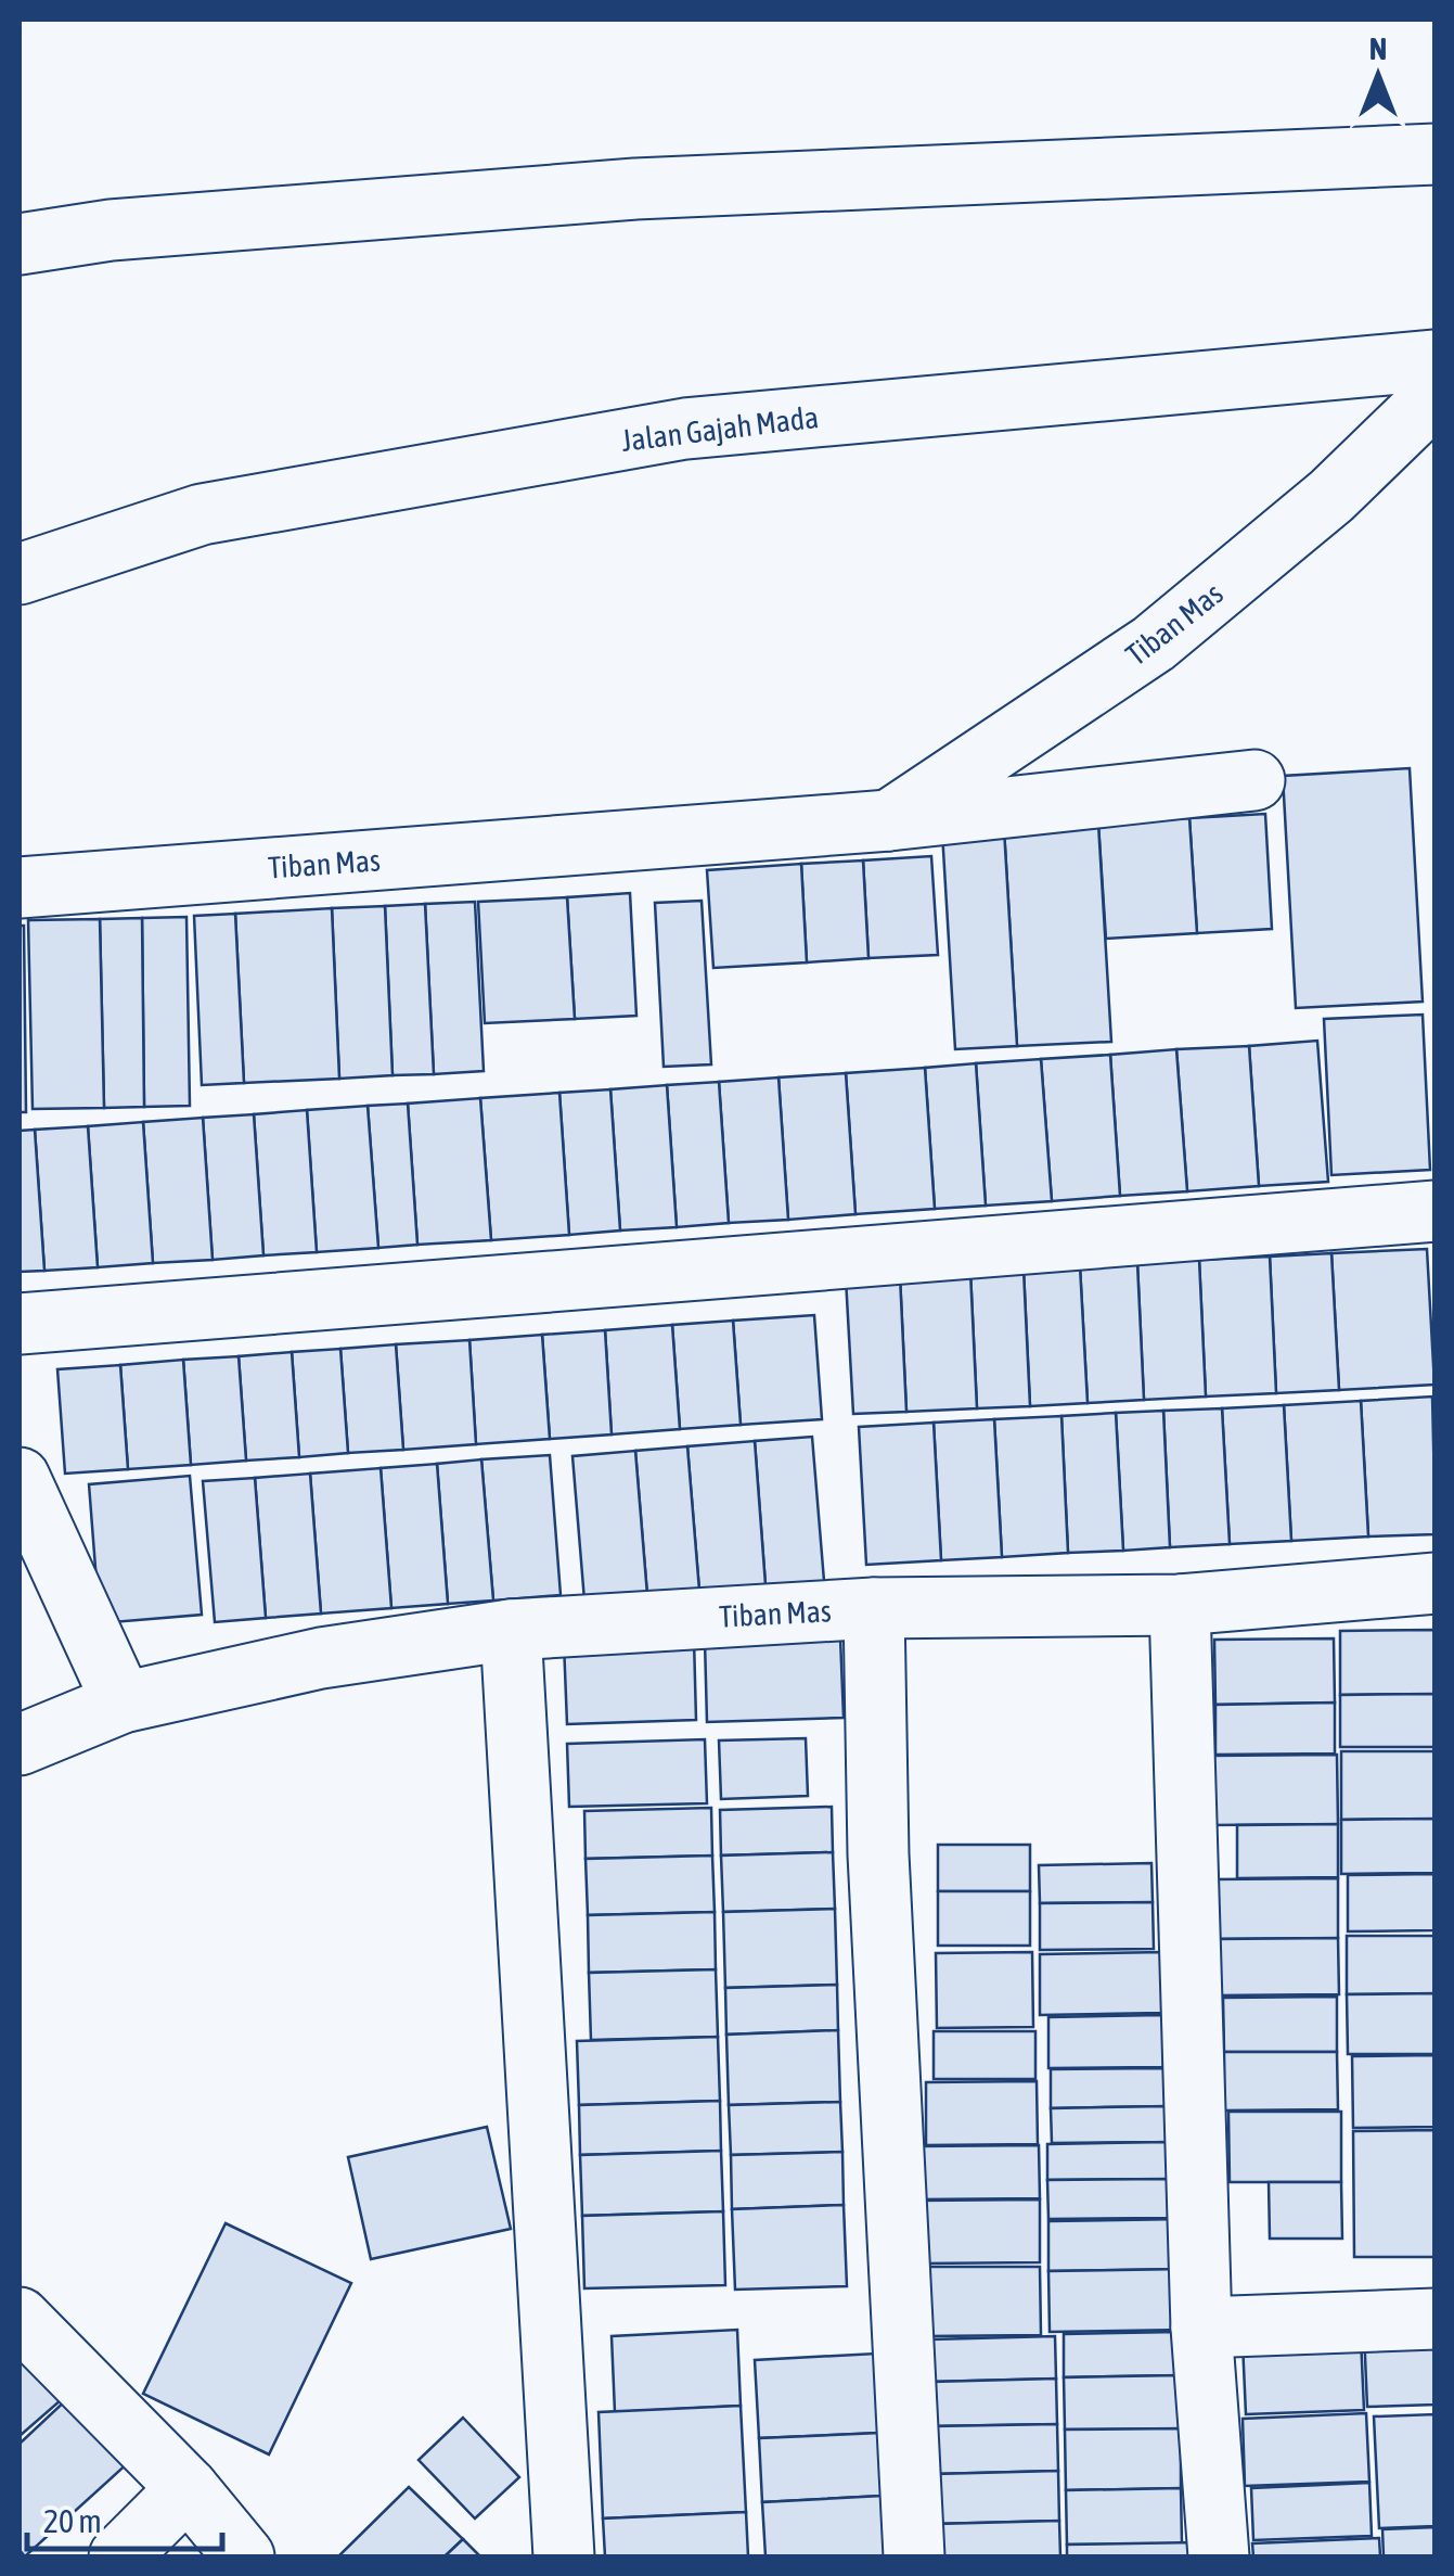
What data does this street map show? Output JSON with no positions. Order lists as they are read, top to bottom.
{
  "streets": {
    "main road": ["Jalan Gajah Mada", "Tiban Mas"]
  },
  "scale_bar": "20 m",
  "north": "top"
}
